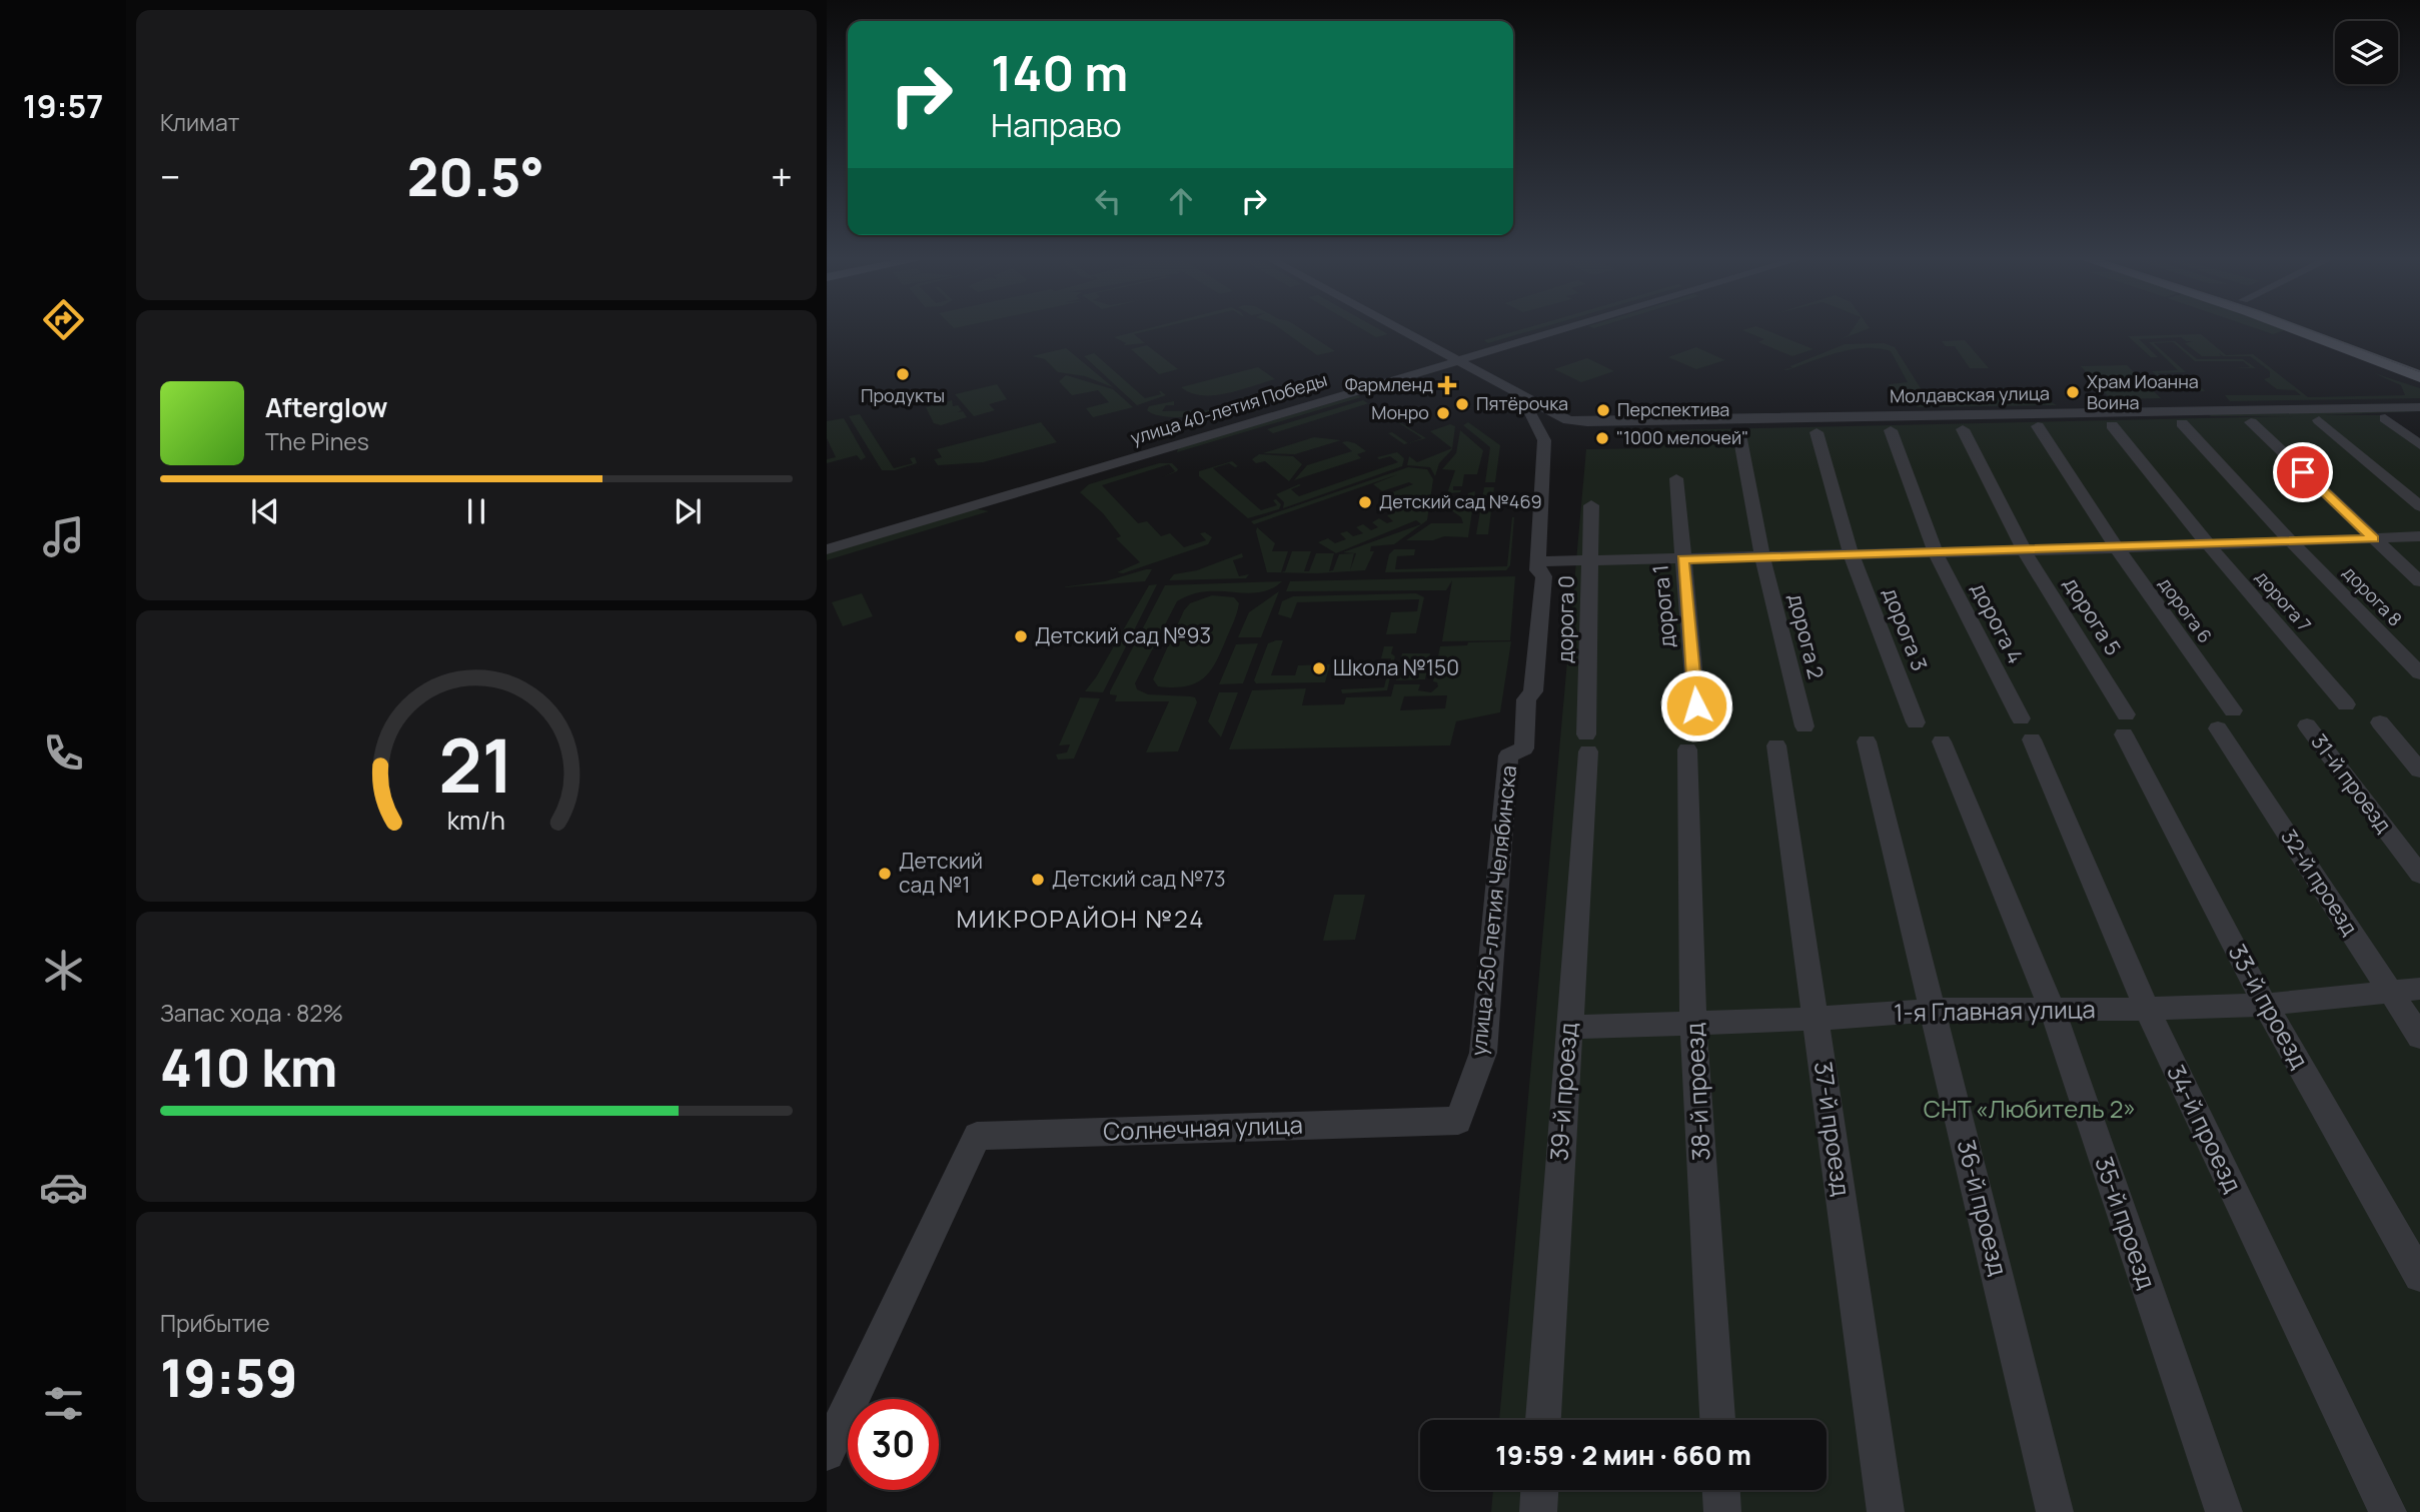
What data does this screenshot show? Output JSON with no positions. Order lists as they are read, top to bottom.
{
  "streets": {
    "street": [
      "Молдавская улица",
      "улица 40-летия Победы",
      "дорога 8",
      "дорога 7",
      "дорога 1",
      "дорога 6",
      "дорога 5",
      "дорога 0",
      "дорога 4",
      "дорога 3",
      "дорога 2",
      "31-й проезд",
      "32-й проезд",
      "улица 250-летия Челябинска",
      "33-й проезд",
      "1-я Главная улица",
      "39-й проезд",
      "38-й проезд",
      "Солнечная улица",
      "37-й проезд",
      "34-й проезд",
      "36-й проезд",
      "35-й проезд"
    ]
  },
  "crossings": [
    ["дорога 1", "38-й проезд"],
    ["дорога 6", "32-й проезд"],
    ["дорога 5", "33-й проезд"],
    ["дорога 0", "39-й проезд"],
    ["дорога 4", "34-й проезд"],
    ["32-й проезд", "1-я Главная улица"],
    ["улица 250-летия Челябинска", "Солнечная улица"],
    ["33-й проезд", "1-я Главная улица"],
    ["1-я Главная улица", "39-й проезд"],
    ["1-я Главная улица", "38-й проезд"],
    ["1-я Главная улица", "37-й проезд"],
    ["1-я Главная улица", "34-й проезд"],
    ["1-я Главная улица", "36-й проезд"],
    ["1-я Главная улица", "35-й проезд"]
  ],
  "districts": ["МИКРОРАЙОН №24"],
  "parks": ["СНТ «Любитель 2»"],
  "places": {
    "other": [
      "Продукты",
      "Храм Иоанна Воина",
      "Пятёрочка",
      "Перспектива",
      "Монро",
      "\"1000 мелочей\"",
      "Детский сад №469",
      "Детский сад №93",
      "Школа №150",
      "Детский сад №1",
      "Детский сад №73"
    ],
    "health": ["Фармленд"]
  },
  "page": {
    "tabs": "19:57",
    "tile": [
      "Климат",
      ["Запас хода · 82%", "410 km"],
      ["Прибытие", "19:59"]
    ],
    "turn": ["140 m", "Направо"],
    "heat": ["−", "20.5°", "+"],
    "song": ["Afterglow", "The Pines"],
    "limit": "30",
    "trip": "19:59 · 2 мин · 660 m",
    "gauge": ["21", "km/h"]
  }
}
